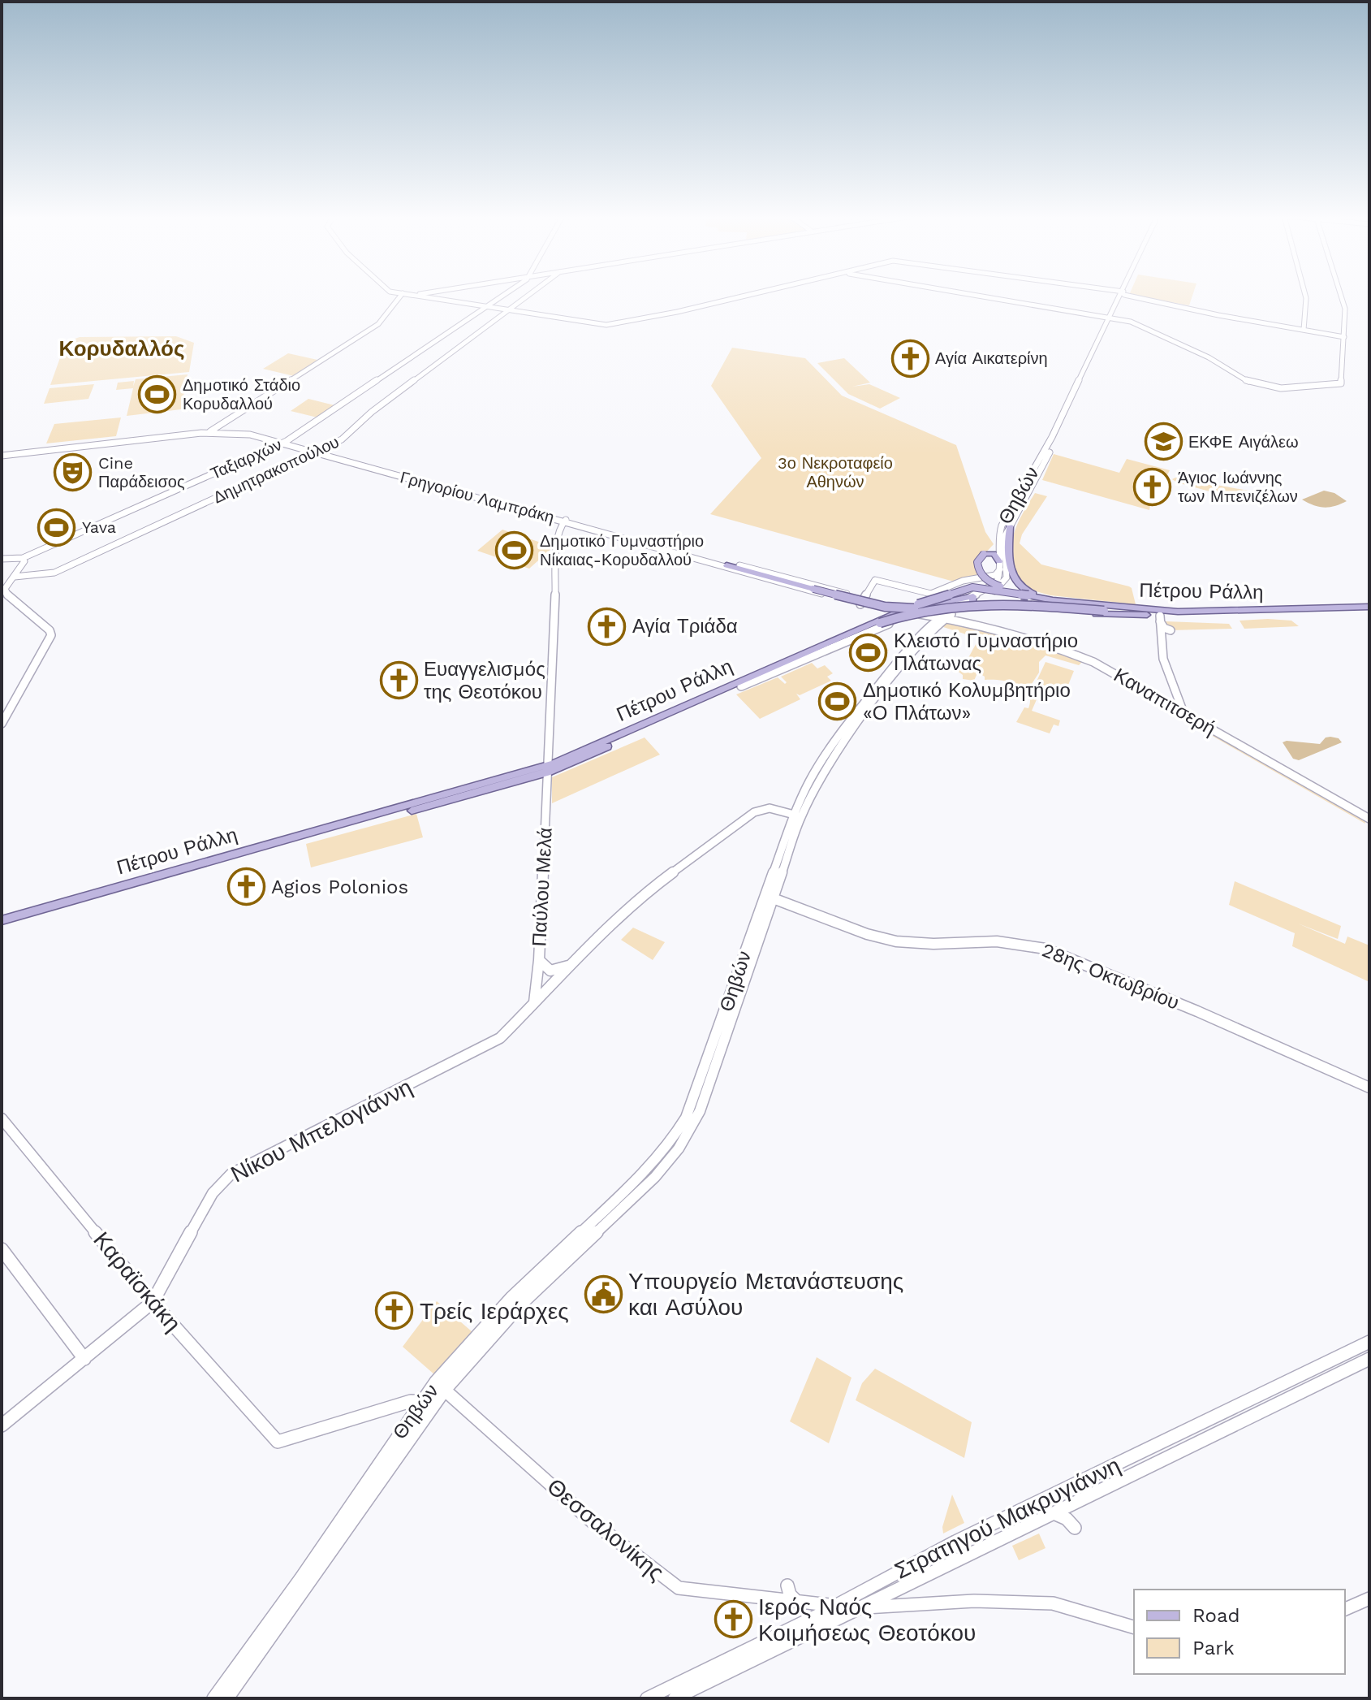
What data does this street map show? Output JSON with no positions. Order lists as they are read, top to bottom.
{
  "streets": {
    "main road": ["Πέτρου Ράλλη"],
    "street": [
      "Ταξιαρχών",
      "Δημητρακοπούλου",
      "Θηβών",
      "Γρηγορίου Λαμπράκη",
      "Καναπιτσερή",
      "Παύλου Μελά",
      "28ης Οκτωβρίου",
      "Νίκου Μπελογιάννη",
      "Καραϊσκάκη",
      "Στρατηγού Μακρυγιάννη",
      "Θεσσαλονίκης"
    ]
  },
  "crossings": [
    ["Ταξιαρχών", "Γρηγορίου Λαμπράκη"],
    ["Δημητρακοπούλου", "Γρηγορίου Λαμπράκη"],
    ["Θηβών", "Πέτρου Ράλλη"],
    ["Θηβών", "Καναπιτσερή"],
    ["Θηβών", "28ης Οκτωβρίου"],
    ["Θηβών", "Καραϊσκάκη"],
    ["Θηβών", "Θεσσαλονίκης"],
    ["Γρηγορίου Λαμπράκη", "Πέτρου Ράλλη"],
    ["Γρηγορίου Λαμπράκη", "Παύλου Μελά"],
    ["Πέτρου Ράλλη", "Παύλου Μελά"],
    ["Παύλου Μελά", "Νίκου Μπελογιάννη"],
    ["Νίκου Μπελογιάννη", "Καραϊσκάκη"],
    ["Στρατηγού Μακρυγιάννη", "Θεσσαλονίκης"]
  ],
  "districts": ["Κορυδαλλός"],
  "parks": ["3ο Νεκροταφείο Αθηνών"],
  "places": {
    "church": [
      "Αγία Αικατερίνη",
      "Άγιος Ιωάννης των Μπενιζέλων",
      "Αγία Τριάδα",
      "Ευαγγελισμός της Θεοτόκου",
      "Agios Polonios",
      "Τρείς Ιεράρχες",
      "Ιερός Ναός Κοιμήσεως Θεοτόκου"
    ],
    "sports": [
      "Δημοτικό Στάδιο Κορυδαλλού",
      "Yava",
      "Δημοτικό Γυμναστήριο Νίκαιας-Κορυδαλλού",
      "Κλειστό Γυμναστήριο Πλάτωνας",
      "Δημοτικό Κολυμβητήριο «Ο Πλάτων»"
    ],
    "school or university": ["ΕΚΦΕ Αιγάλεω"],
    "theatre": ["Cine Παράδεισος"],
    "public building": ["Υπουργείο Μετανάστευσης και Ασύλου"]
  },
  "legend": ["Road", "Park"]
}
